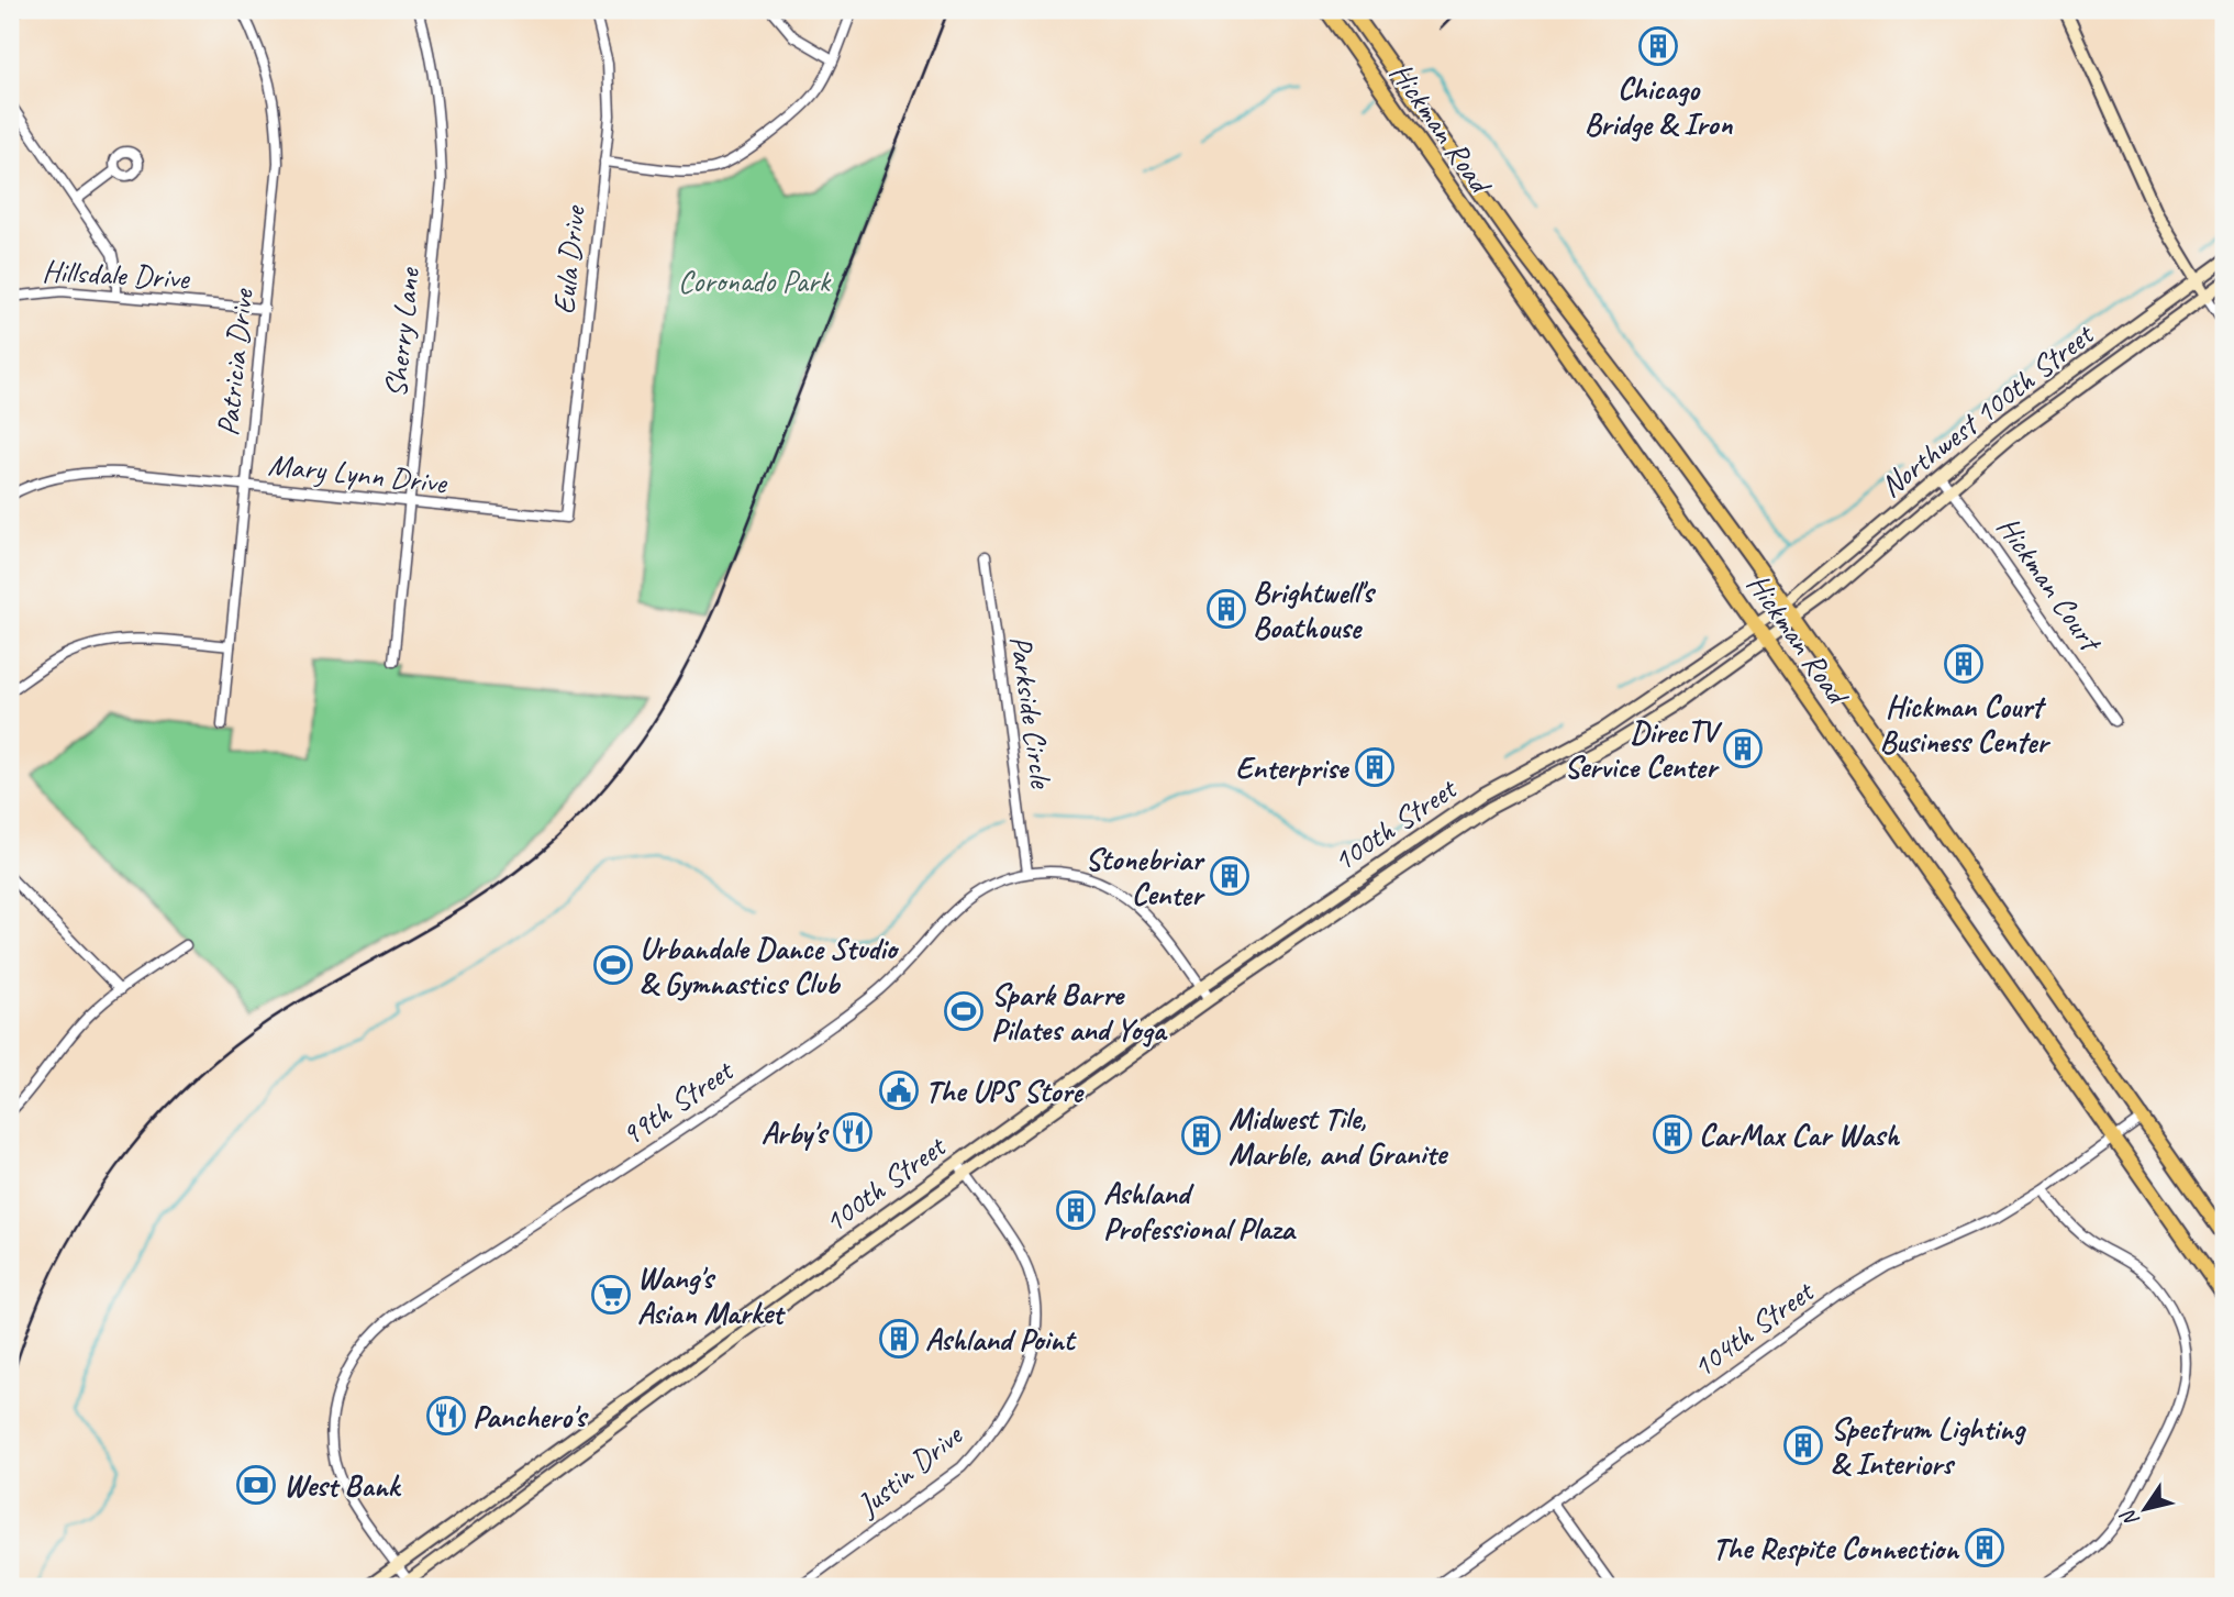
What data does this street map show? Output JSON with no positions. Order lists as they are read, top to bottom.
{
  "streets": {
    "main road": ["Hickman Road", "Northwest 100th Street", "100th Street"],
    "street": [
      "Eula Drive",
      "Hillsdale Drive",
      "Sherry Lane",
      "Patricia Drive",
      "Mary Lynn Drive",
      "Hickman Court",
      "Parkside Circle",
      "99th Street",
      "104th Street",
      "Justin Drive"
    ]
  },
  "crossings": [
    ["Hickman Road", "Northwest 100th Street"],
    ["Hickman Road", "100th Street"],
    ["Hickman Road", "104th Street"],
    ["Eula Drive", "Mary Lynn Drive"],
    ["Hillsdale Drive", "Patricia Drive"],
    ["Sherry Lane", "Mary Lynn Drive"],
    ["Patricia Drive", "Mary Lynn Drive"],
    ["Northwest 100th Street", "Hickman Court"],
    ["Northwest 100th Street", "100th Street"],
    ["Parkside Circle", "99th Street"],
    ["100th Street", "99th Street"],
    ["100th Street", "Justin Drive"]
  ],
  "parks": ["Coronado Park"],
  "places": {
    "building": [
      "Chicago Bridge & Iron",
      "Brightwell's Boathouse",
      "Hickman Court Business Center",
      "DirecTV Service Center",
      "Enterprise",
      "Stonebriar Center",
      "CarMax Car Wash",
      "Midwest Tile, Marble, and Granite",
      "Ashland Professional Plaza",
      "Ashland Point",
      "Spectrum Lighting & Interiors",
      "The Respite Connection"
    ],
    "sports": ["Urbandale Dance Studio & Gymnastics Club", "Spark Barre Pilates and Yoga"],
    "public building": ["The UPS Store"],
    "restaurant": ["Arby's", "Panchero's"],
    "supermarket": ["Wang's Asian Market"],
    "bank": ["West Bank"]
  },
  "north": "bottom left"
}
